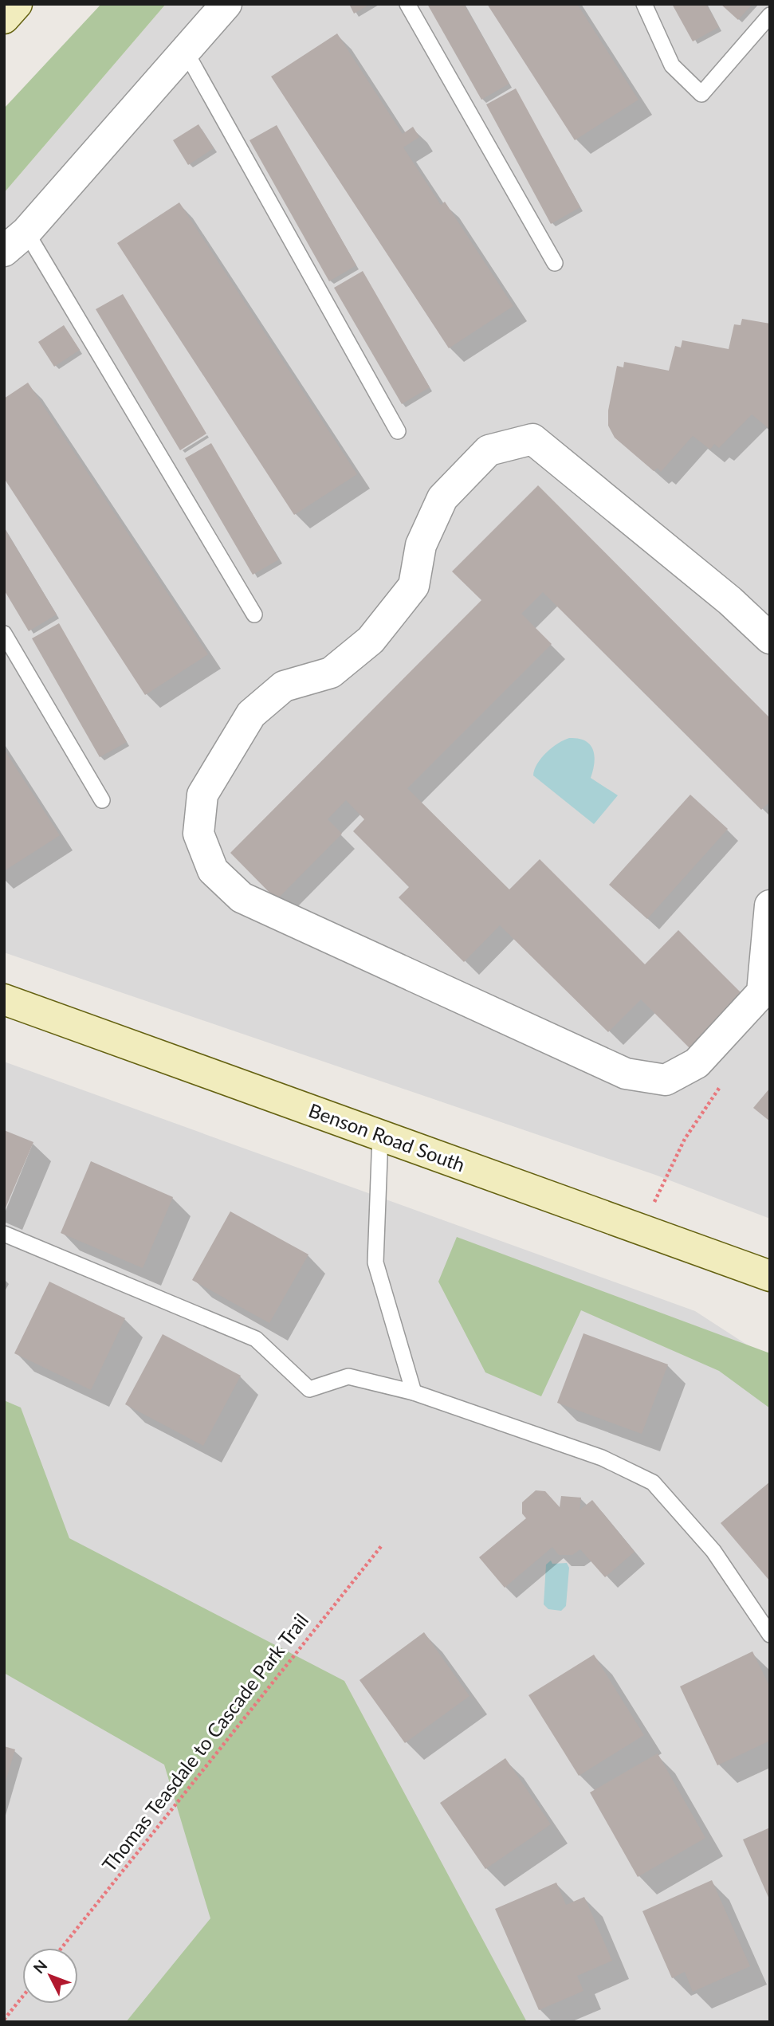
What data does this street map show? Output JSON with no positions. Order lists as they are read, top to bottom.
{
  "streets": {
    "street": ["Benson Road South"],
    "path": ["Thomas Teasdale to Cascade Park Trail"]
  },
  "north": "top left"
}
